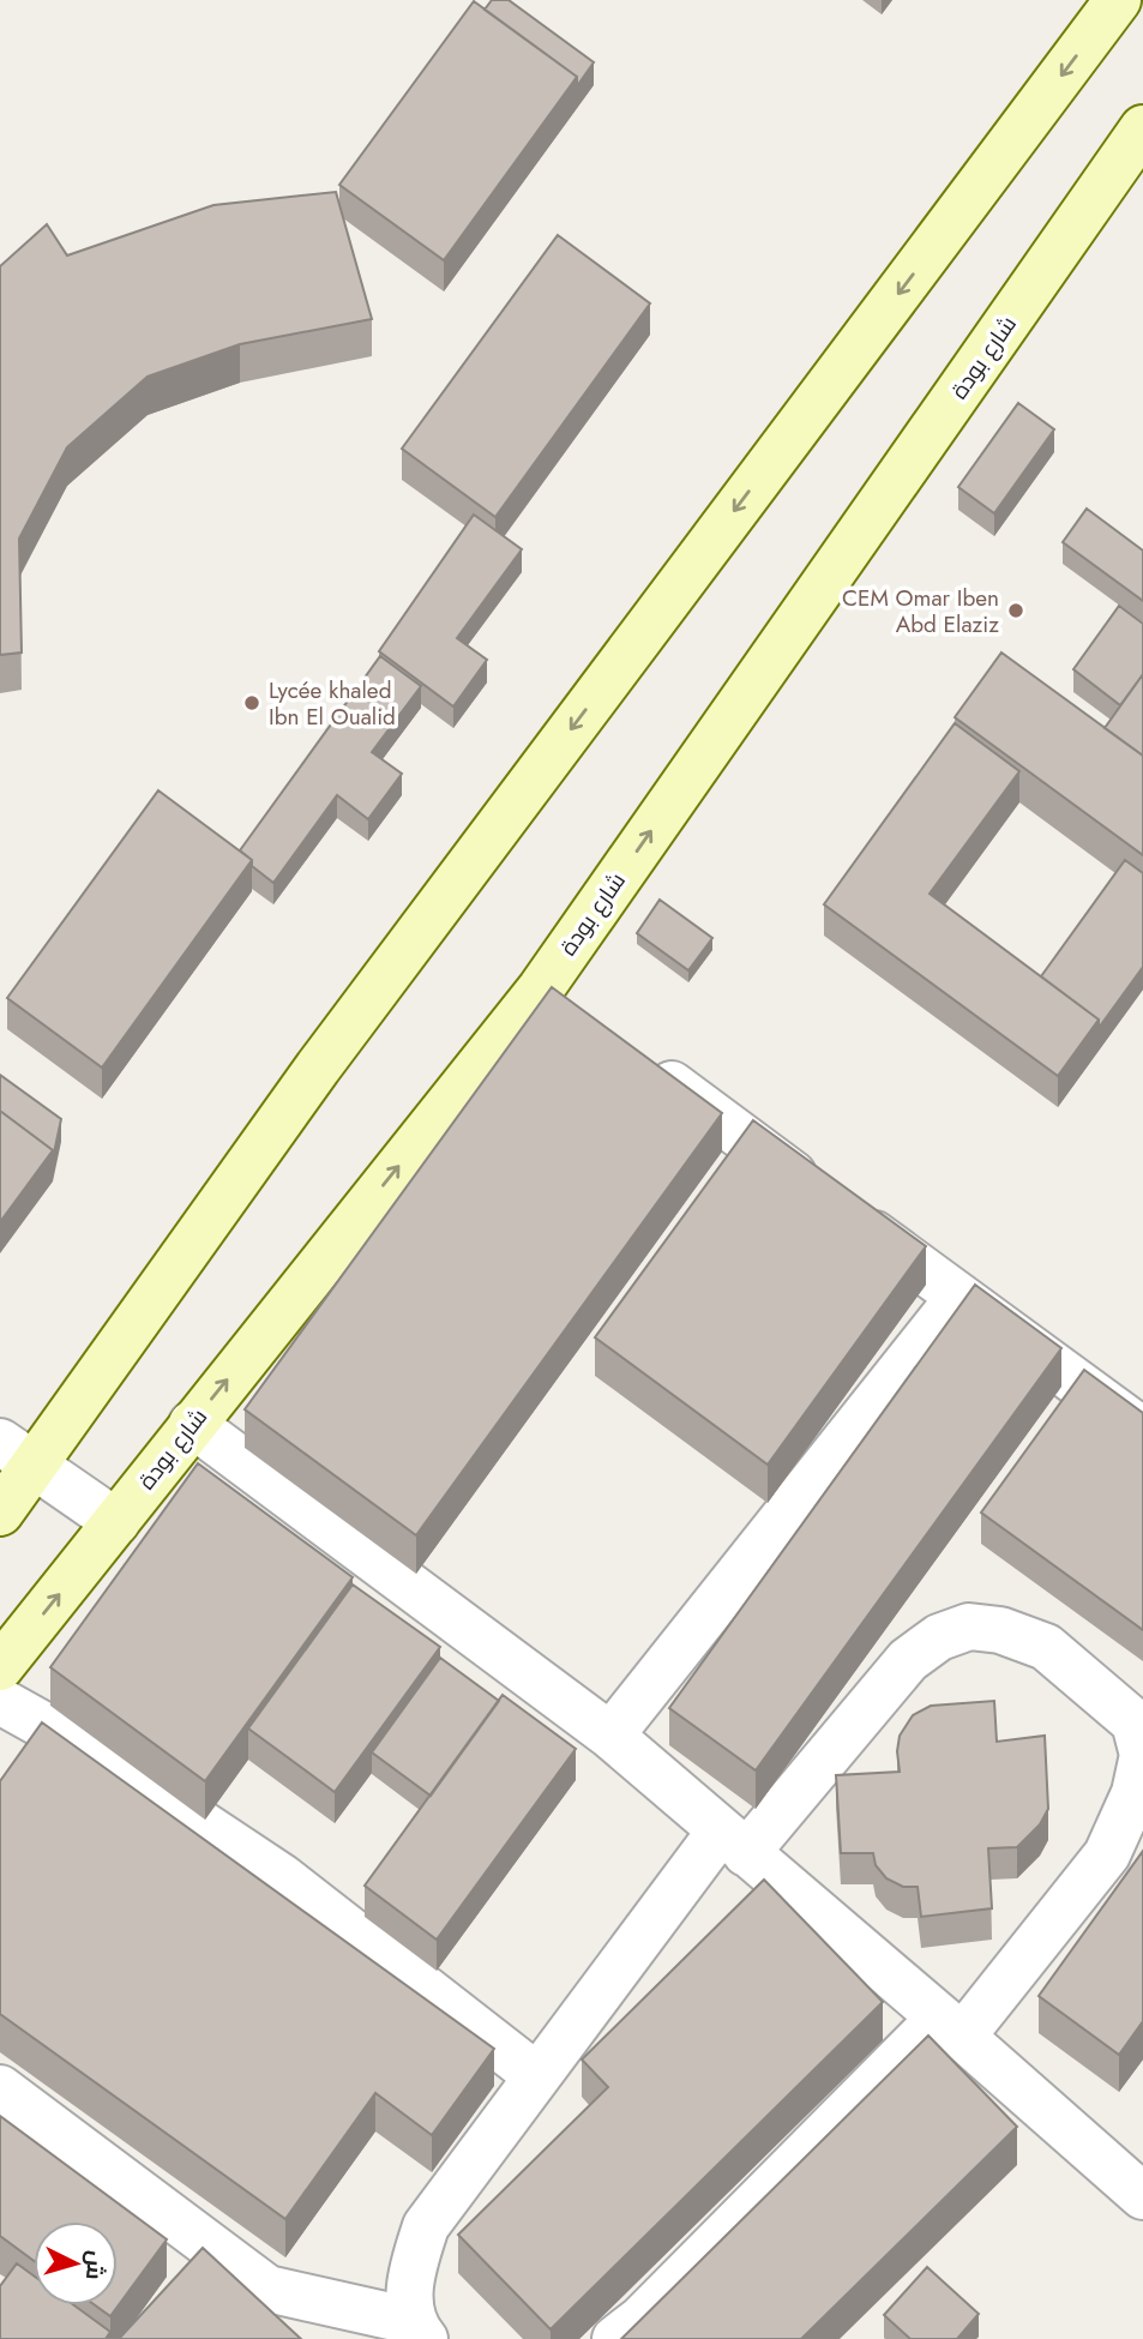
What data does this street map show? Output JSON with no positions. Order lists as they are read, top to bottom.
{
  "streets": {
    "street": ["شارع بودة"]
  },
  "places": ["CEM Omar Iben Abd Elaziz", "Lycée khaled Ibn El Oualid"],
  "north": "right"
}
